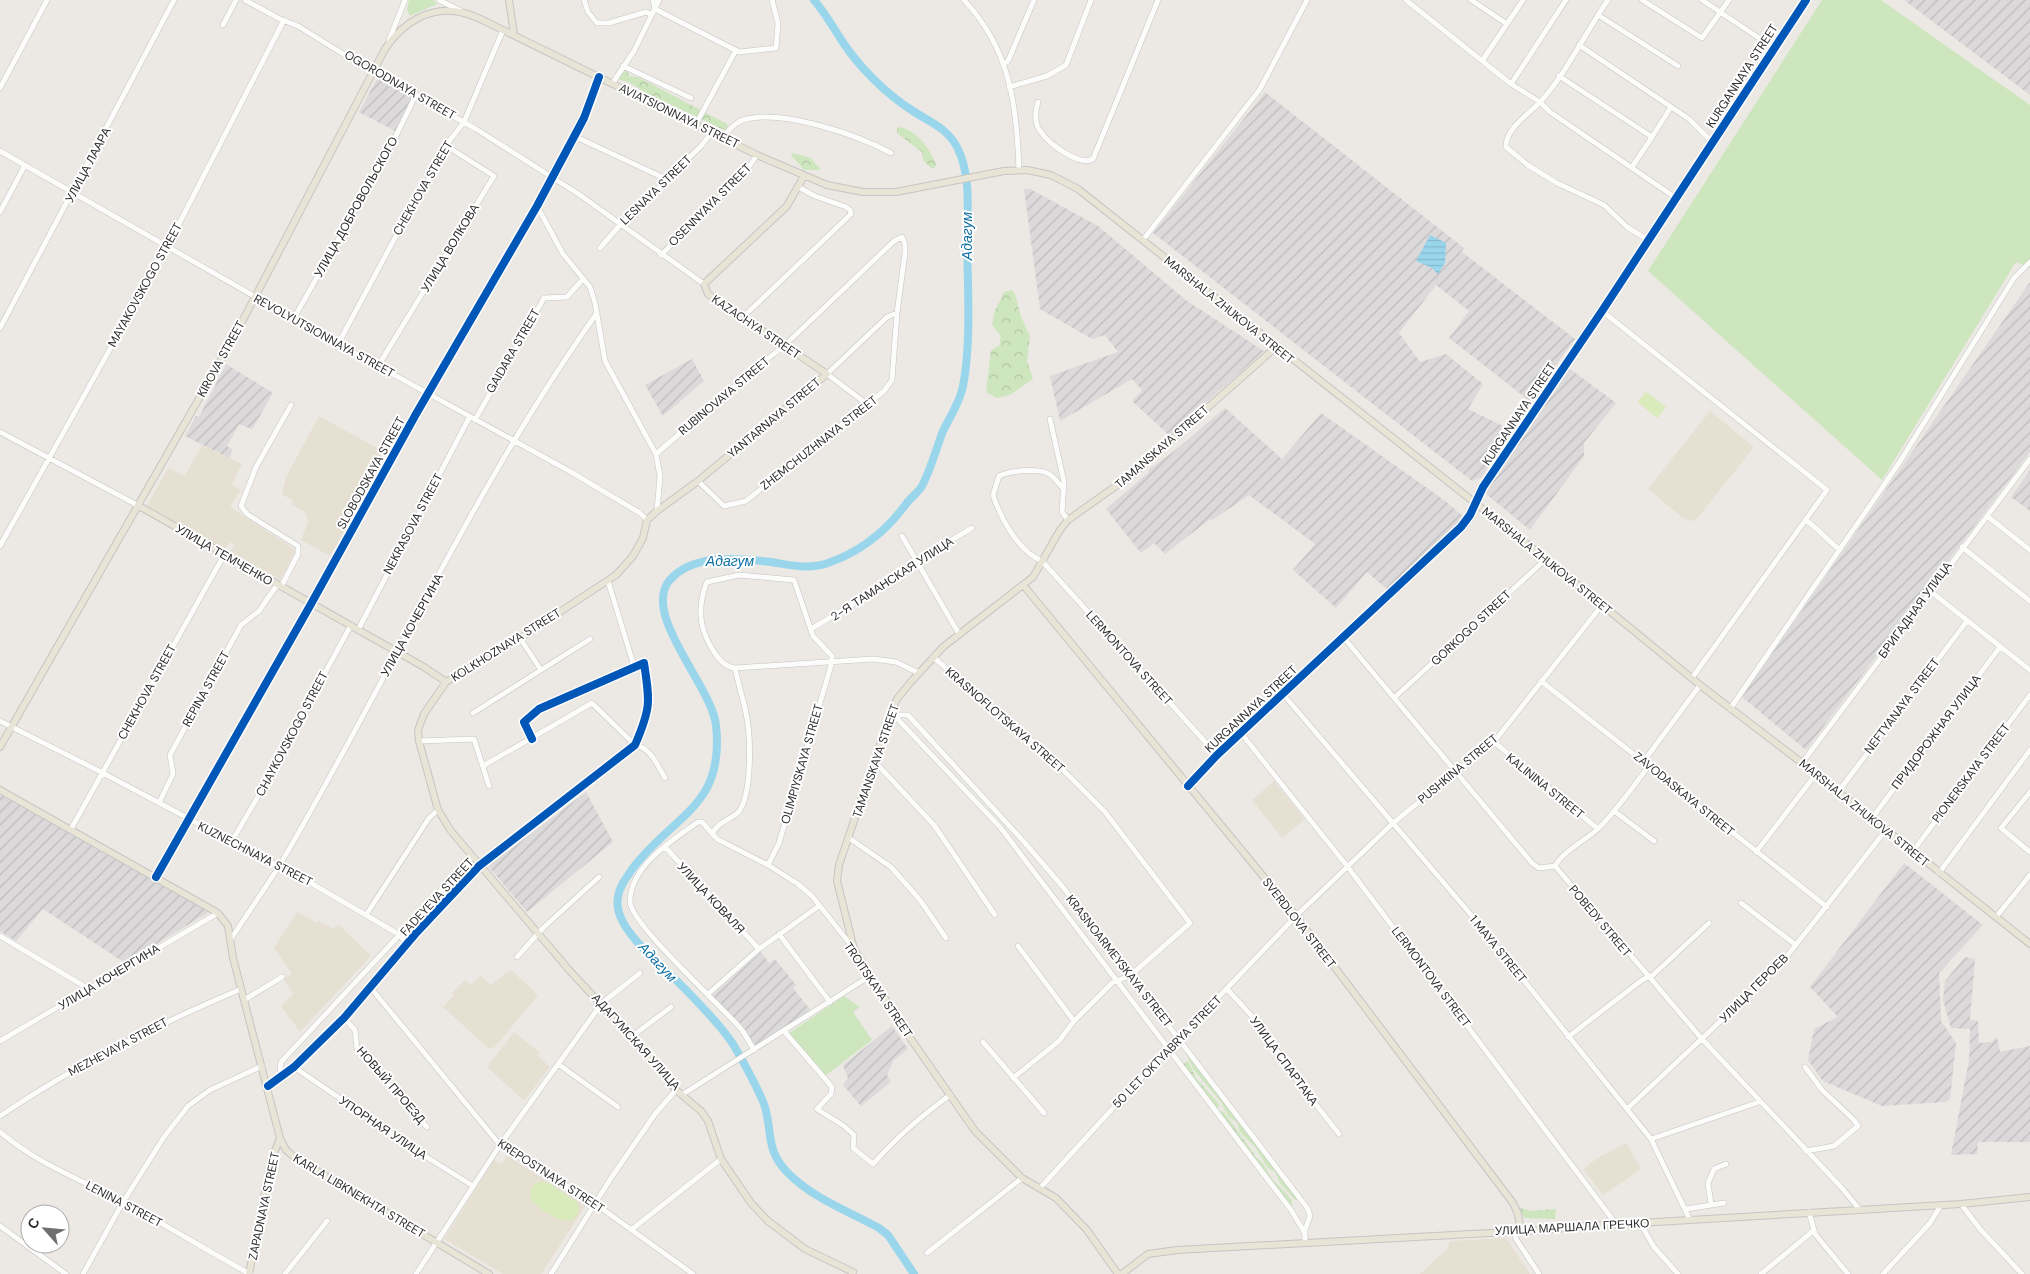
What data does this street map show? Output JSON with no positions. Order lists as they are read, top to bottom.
{
  "streets": {
    "main road": [
      "AVIATSIONNAYA STREET",
      "MARSHALA ZHUKOVA STREET",
      "KAZACHYA STREET",
      "KIROVA STREET",
      "YANTARNAYA STREET",
      "TAMANSKAYA STREET",
      "УЛИЦА ТЕМЧЕНКО",
      "KOLKHOZNAYA STREET",
      "SVERDLOVA STREET",
      "TROITSKAYA STREET",
      "АДАГУМСКАЯ УЛИЦА",
      "KARLA LIBKNEKHTA STREET",
      "ZAPADNAYA STREET",
      "УЛИЦА МАРШАЛА ГРЕЧКО"
    ],
    "street": [
      "KURGANNAYA STREET",
      "OGORODNAYA STREET",
      "УЛИЦА ЛААРА",
      "CHEKHOVA STREET",
      "LESNAYA STREET",
      "OSENNYAYA STREET",
      "УЛИЦА ДОБРОВОЛЬСКОГО",
      "УЛИЦА ВОЛКОВА",
      "MAYAKOVSKOGO STREET",
      "REVOLYUTSIONNAYA STREET",
      "GAIDARA STREET",
      "RUBINOVAYA STREET",
      "ZHEMCHUZHNAYA STREET",
      "SLOBODSKAYA STREET",
      "NEKRASOVA STREET",
      "2-Я ТАМАНСКАЯ УЛИЦА",
      "БРИГАДНАЯ УЛИЦА",
      "УЛИЦА КОЧЕРГИНА",
      "GORKOGO STREET",
      "LERMONTOVA STREET",
      "REPINA STREET",
      "NEFTYANAYA STREET",
      "KRASNOFLOTSKAYA STREET",
      "ПРИДОРОЖНАЯ УЛИЦА",
      "CHAYKOVSKOGO STREET",
      "OLIMPIYSKAYA STREET",
      "PUSHKINA STREET",
      "PIONERSKAYA STREET",
      "KALININA STREET",
      "ZAVODASKAYA STREET",
      "KUZNECHNAYA STREET",
      "FADEYEVA STREET",
      "УЛИЦА КОВАЛЯ",
      "POBEDY STREET",
      "1 MAYA STREET",
      "KRASNOARMEYSKAYA STREET",
      "УЛИЦА ГЕРОЕВ",
      "MEZHEVAYA STREET",
      "50 LET OKTYABRYA STREET",
      "УЛИЦА СПАРТАКА",
      "НОВЫЙ ПРОЕЗД",
      "УПОРНАЯ УЛИЦА",
      "KREPOSTNAYA STREET",
      "LENINA STREET"
    ]
  },
  "crossings": [
    ["KURGANNAYA STREET", "MARSHALA ZHUKOVA STREET"],
    ["KURGANNAYA STREET", "LERMONTOVA STREET"],
    ["KURGANNAYA STREET", "SVERDLOVA STREET"],
    ["KURGANNAYA STREET", "1 MAYA STREET"],
    ["OGORODNAYA STREET", "CHEKHOVA STREET"],
    ["OGORODNAYA STREET", "УЛИЦА ДОБРОВОЛЬСКОГО"],
    ["OGORODNAYA STREET", "MAYAKOVSKOGO STREET"],
    ["OGORODNAYA STREET", "KAZACHYA STREET"],
    ["OGORODNAYA STREET", "KIROVA STREET"],
    ["OGORODNAYA STREET", "SLOBODSKAYA STREET"],
    ["AVIATSIONNAYA STREET", "CHEKHOVA STREET"],
    ["AVIATSIONNAYA STREET", "LESNAYA STREET"],
    ["AVIATSIONNAYA STREET", "OSENNYAYA STREET"],
    ["AVIATSIONNAYA STREET", "MARSHALA ZHUKOVA STREET"],
    ["AVIATSIONNAYA STREET", "KIROVA STREET"],
    ["AVIATSIONNAYA STREET", "SLOBODSKAYA STREET"],
    ["УЛИЦА ЛААРА", "REVOLYUTSIONNAYA STREET"],
    ["CHEKHOVA STREET", "УЛИЦА ВОЛКОВА"],
    ["CHEKHOVA STREET", "REVOLYUTSIONNAYA STREET"],
    ["CHEKHOVA STREET", "УЛИЦА ТЕМЧЕНКО"],
    ["CHEKHOVA STREET", "KUZNECHNAYA STREET"],
    ["LESNAYA STREET", "KAZACHYA STREET"],
    ["OSENNYAYA STREET", "KAZACHYA STREET"],
    ["УЛИЦА ДОБРОВОЛЬСКОГО", "REVOLYUTSIONNAYA STREET"],
    ["УЛИЦА ВОЛКОВА", "REVOLYUTSIONNAYA STREET"],
    ["MAYAKOVSKOGO STREET", "REVOLYUTSIONNAYA STREET"],
    ["MAYAKOVSKOGO STREET", "УЛИЦА ТЕМЧЕНКО"],
    ["MARSHALA ZHUKOVA STREET", "TAMANSKAYA STREET"],
    ["MARSHALA ZHUKOVA STREET", "БРИГАДНАЯ УЛИЦА"],
    ["MARSHALA ZHUKOVA STREET", "GORKOGO STREET"],
    ["MARSHALA ZHUKOVA STREET", "NEFTYANAYA STREET"],
    ["MARSHALA ZHUKOVA STREET", "ПРИДОРОЖНАЯ УЛИЦА"],
    ["MARSHALA ZHUKOVA STREET", "PUSHKINA STREET"],
    ["MARSHALA ZHUKOVA STREET", "PIONERSKAYA STREET"],
    ["MARSHALA ZHUKOVA STREET", "УЛИЦА ГЕРОЕВ"],
    ["KAZACHYA STREET", "RUBINOVAYA STREET"],
    ["KAZACHYA STREET", "YANTARNAYA STREET"],
    ["KAZACHYA STREET", "ZHEMCHUZHNAYA STREET"],
    ["KAZACHYA STREET", "SLOBODSKAYA STREET"],
    ["REVOLYUTSIONNAYA STREET", "GAIDARA STREET"],
    ["REVOLYUTSIONNAYA STREET", "KIROVA STREET"],
    ["REVOLYUTSIONNAYA STREET", "YANTARNAYA STREET"],
    ["REVOLYUTSIONNAYA STREET", "SLOBODSKAYA STREET"],
    ["REVOLYUTSIONNAYA STREET", "NEKRASOVA STREET"],
    ["REVOLYUTSIONNAYA STREET", "УЛИЦА КОЧЕРГИНА"],
    ["REVOLYUTSIONNAYA STREET", "KOLKHOZNAYA STREET"],
    ["GAIDARA STREET", "NEKRASOVA STREET"],
    ["KIROVA STREET", "УЛИЦА ТЕМЧЕНКО"],
    ["KIROVA STREET", "KUZNECHNAYA STREET"],
    ["RUBINOVAYA STREET", "ZHEMCHUZHNAYA STREET"],
    ["YANTARNAYA STREET", "ZHEMCHUZHNAYA STREET"],
    ["YANTARNAYA STREET", "KOLKHOZNAYA STREET"],
    ["TAMANSKAYA STREET", "LERMONTOVA STREET"],
    ["TAMANSKAYA STREET", "KRASNOFLOTSKAYA STREET"],
    ["TAMANSKAYA STREET", "SVERDLOVA STREET"],
    ["TAMANSKAYA STREET", "KRASNOARMEYSKAYA STREET"],
    ["TAMANSKAYA STREET", "TROITSKAYA STREET"],
    ["SLOBODSKAYA STREET", "УЛИЦА ТЕМЧЕНКО"],
    ["SLOBODSKAYA STREET", "KUZNECHNAYA STREET"],
    ["NEKRASOVA STREET", "УЛИЦА ТЕМЧЕНКО"],
    ["УЛИЦА ТЕМЧЕНКО", "УЛИЦА КОЧЕРГИНА"],
    ["УЛИЦА ТЕМЧЕНКО", "KOLKHOZNAYA STREET"],
    ["УЛИЦА ТЕМЧЕНКО", "REPINA STREET"],
    ["УЛИЦА ТЕМЧЕНКО", "CHAYKOVSKOGO STREET"],
    ["УЛИЦА КОЧЕРГИНА", "KUZNECHNAYA STREET"],
    ["УЛИЦА КОЧЕРГИНА", "KARLA LIBKNEKHTA STREET"],
    ["KOLKHOZNAYA STREET", "FADEYEVA STREET"],
    ["KOLKHOZNAYA STREET", "АДАГУМСКАЯ УЛИЦА"],
    ["LERMONTOVA STREET", "PUSHKINA STREET"],
    ["LERMONTOVA STREET", "УЛИЦА МАРШАЛА ГРЕЧКО"],
    ["REPINA STREET", "KUZNECHNAYA STREET"],
    ["KRASNOFLOTSKAYA STREET", "KRASNOARMEYSKAYA STREET"],
    ["CHAYKOVSKOGO STREET", "KUZNECHNAYA STREET"],
    ["OLIMPIYSKAYA STREET", "TROITSKAYA STREET"],
    ["PUSHKINA STREET", "KALININA STREET"],
    ["PUSHKINA STREET", "ZAVODASKAYA STREET"],
    ["PUSHKINA STREET", "SVERDLOVA STREET"],
    ["PUSHKINA STREET", "1 MAYA STREET"],
    ["PUSHKINA STREET", "50 LET OKTYABRYA STREET"],
    ["ZAVODASKAYA STREET", "УЛИЦА ГЕРОЕВ"],
    ["KUZNECHNAYA STREET", "FADEYEVA STREET"],
    ["FADEYEVA STREET", "АДАГУМСКАЯ УЛИЦА"],
    ["FADEYEVA STREET", "НОВЫЙ ПРОЕЗД"],
    ["FADEYEVA STREET", "УПОРНАЯ УЛИЦА"],
    ["FADEYEVA STREET", "KREPOSTNAYA STREET"],
    ["FADEYEVA STREET", "KARLA LIBKNEKHTA STREET"],
    ["УЛИЦА КОВАЛЯ", "TROITSKAYA STREET"],
    ["POBEDY STREET", "УЛИЦА ГЕРОЕВ"],
    ["POBEDY STREET", "УЛИЦА МАРШАЛА ГРЕЧКО"],
    ["SVERDLOVA STREET", "50 LET OKTYABRYA STREET"],
    ["SVERDLOVA STREET", "УЛИЦА МАРШАЛА ГРЕЧКО"],
    ["1 MAYA STREET", "УЛИЦА ГЕРОЕВ"],
    ["1 MAYA STREET", "УЛИЦА МАРШАЛА ГРЕЧКО"],
    ["KRASNOARMEYSKAYA STREET", "50 LET OKTYABRYA STREET"],
    ["KRASNOARMEYSKAYA STREET", "УЛИЦА МАРШАЛА ГРЕЧКО"],
    ["TROITSKAYA STREET", "50 LET OKTYABRYA STREET"],
    ["TROITSKAYA STREET", "УЛИЦА МАРШАЛА ГРЕЧКО"],
    ["MEZHEVAYA STREET", "KARLA LIBKNEKHTA STREET"],
    ["50 LET OKTYABRYA STREET", "УЛИЦА СПАРТАКА"],
    ["KARLA LIBKNEKHTA STREET", "ZAPADNAYA STREET"],
    ["LENINA STREET", "ZAPADNAYA STREET"]
  ],
  "water": ["Адагум"],
  "north": "top left"
}
